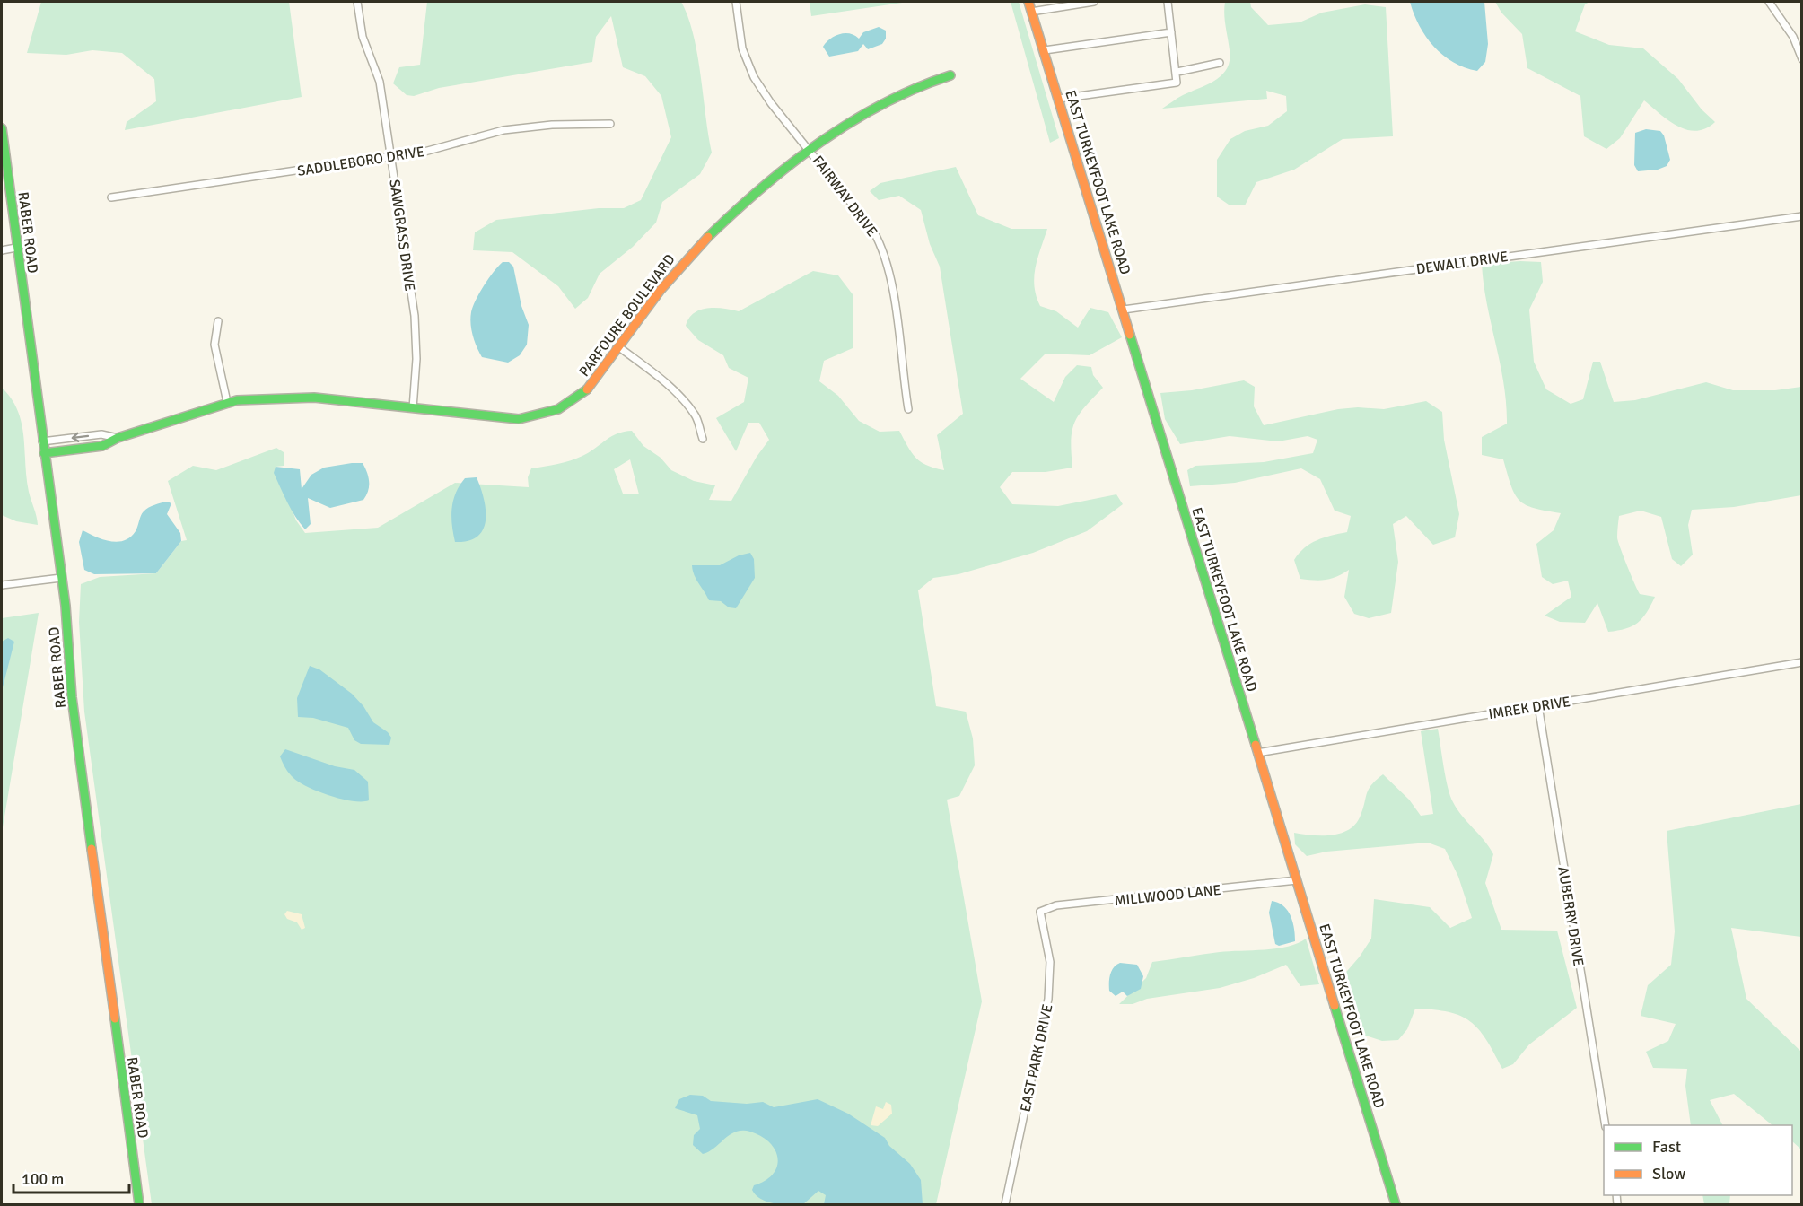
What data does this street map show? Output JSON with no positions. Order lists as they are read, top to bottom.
{
  "streets": {
    "street": [
      "SADDLEBORO DRIVE",
      "EAST TURKEYFOOT LAKE ROAD",
      "FAIRWAY DRIVE",
      "RABER ROAD",
      "SAWGRASS DRIVE",
      "DEWALT DRIVE",
      "PARFOURE BOULEVARD",
      "IMREK DRIVE",
      "MILLWOOD LANE",
      "AUBERRY DRIVE",
      "EAST PARK DRIVE"
    ]
  },
  "crossings": [
    ["SADDLEBORO DRIVE", "SAWGRASS DRIVE"],
    ["EAST TURKEYFOOT LAKE ROAD", "DEWALT DRIVE"],
    ["EAST TURKEYFOOT LAKE ROAD", "IMREK DRIVE"],
    ["EAST TURKEYFOOT LAKE ROAD", "MILLWOOD LANE"],
    ["FAIRWAY DRIVE", "PARFOURE BOULEVARD"],
    ["RABER ROAD", "PARFOURE BOULEVARD"],
    ["SAWGRASS DRIVE", "PARFOURE BOULEVARD"],
    ["IMREK DRIVE", "AUBERRY DRIVE"],
    ["MILLWOOD LANE", "EAST PARK DRIVE"]
  ],
  "legend": ["Fast", "Slow"],
  "scale_bar": "100 m"
}
